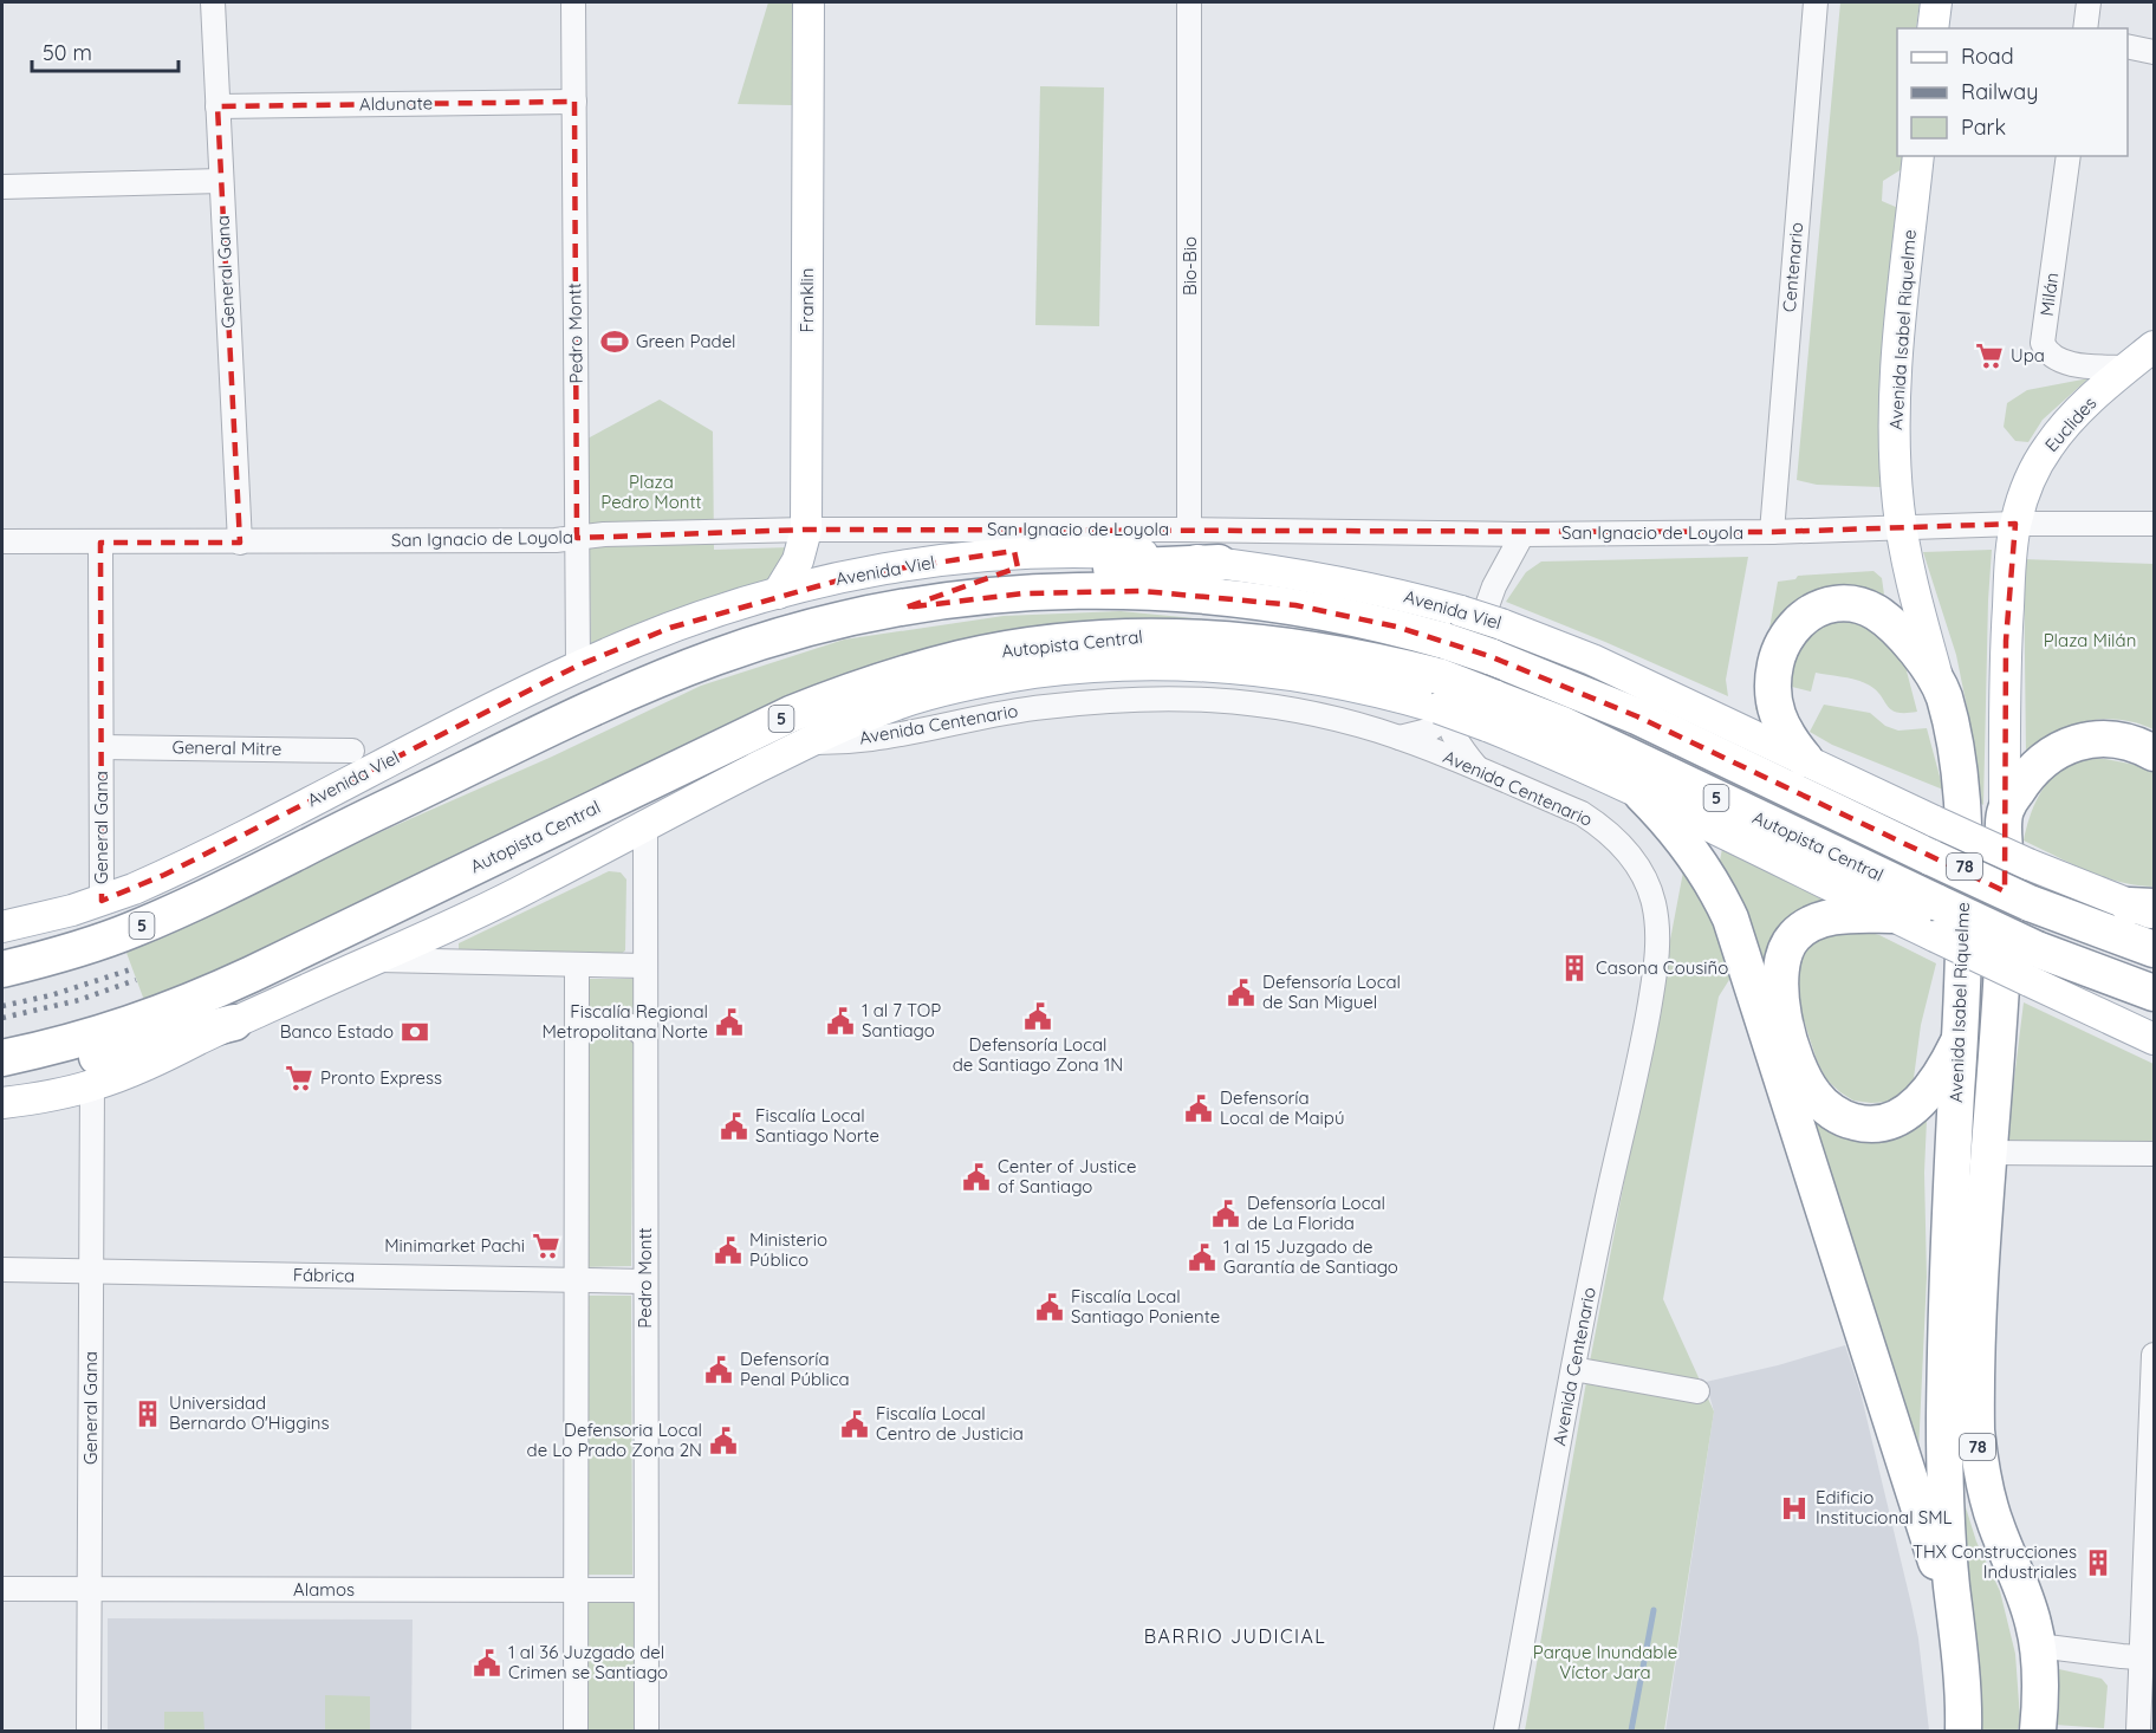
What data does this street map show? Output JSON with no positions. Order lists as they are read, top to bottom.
{
  "streets": {
    "highway": [
      "Avenida Isabel Riquelme",
      "Autopista Central",
      "5",
      "78"
    ],
    "main road": ["Franklin", "Euclides", "Avenida Viel"],
    "street": [
      "Aldunate",
      "Bio-Bio",
      "Centenario",
      "General Gana",
      "Milán",
      "Pedro Montt",
      "San Ignacio de Loyola",
      "Avenida Centenario",
      "General Mitre",
      "Fábrica",
      "Alamos"
    ]
  },
  "crossings": [
    ["Aldunate", "General Gana"],
    ["Aldunate", "Pedro Montt"],
    ["Bio-Bio", "San Ignacio de Loyola"],
    ["Centenario", "San Ignacio de Loyola"],
    ["General Gana", "San Ignacio de Loyola"],
    ["General Gana", "Avenida Viel"],
    ["General Gana", "General Mitre"],
    ["General Gana", "Fábrica"],
    ["General Gana", "Alamos"],
    ["Milán", "Euclides"],
    ["Franklin", "San Ignacio de Loyola"],
    ["Franklin", "Avenida Viel"],
    ["Avenida Isabel Riquelme", "Euclides"],
    ["Avenida Isabel Riquelme", "San Ignacio de Loyola"],
    ["Pedro Montt", "San Ignacio de Loyola"],
    ["Pedro Montt", "Avenida Viel"],
    ["Pedro Montt", "Fábrica"],
    ["Pedro Montt", "Alamos"],
    ["Euclides", "San Ignacio de Loyola"],
    ["Avenida Viel", "5"]
  ],
  "districts": ["BARRIO JUDICIAL"],
  "parks": ["Plaza Pedro Montt", "Plaza Milán", "Parque Inundable Víctor Jara"],
  "places": {
    "sports": ["Green Padel"],
    "supermarket": ["Upa", "Pronto Express", "Minimarket Pachi"],
    "building": ["Casona Cousiño", "Universidad Bernardo O'Higgins", "THX Construcciones Industriales"],
    "public building": [
      "Defensoría Local de San Miguel",
      "Defensoría Local de Santiago Zona 1N",
      "1 al 7 TOP Santiago",
      "Fiscalía Regional Metropolitana Norte",
      "Defensoría Local de Maipú",
      "Fiscalía Local Santiago Norte",
      "Center of Justice of Santiago",
      "Defensoría Local de La Florida",
      "Ministerio Público",
      "1 al 15 Juzgado de Garantía de Santiago",
      "Fiscalía Local Santiago Poniente",
      "Defensoría Penal Pública",
      "Fiscalía Local Centro de Justicia",
      "Defensoria Local de Lo Prado Zona 2N",
      "1 al 36 Juzgado del Crimen se Santiago"
    ],
    "bank": ["Banco Estado"],
    "hospital": ["Edificio Institucional SML"]
  },
  "legend": ["Road", "Railway", "Park"],
  "scale_bar": "50 m"
}
